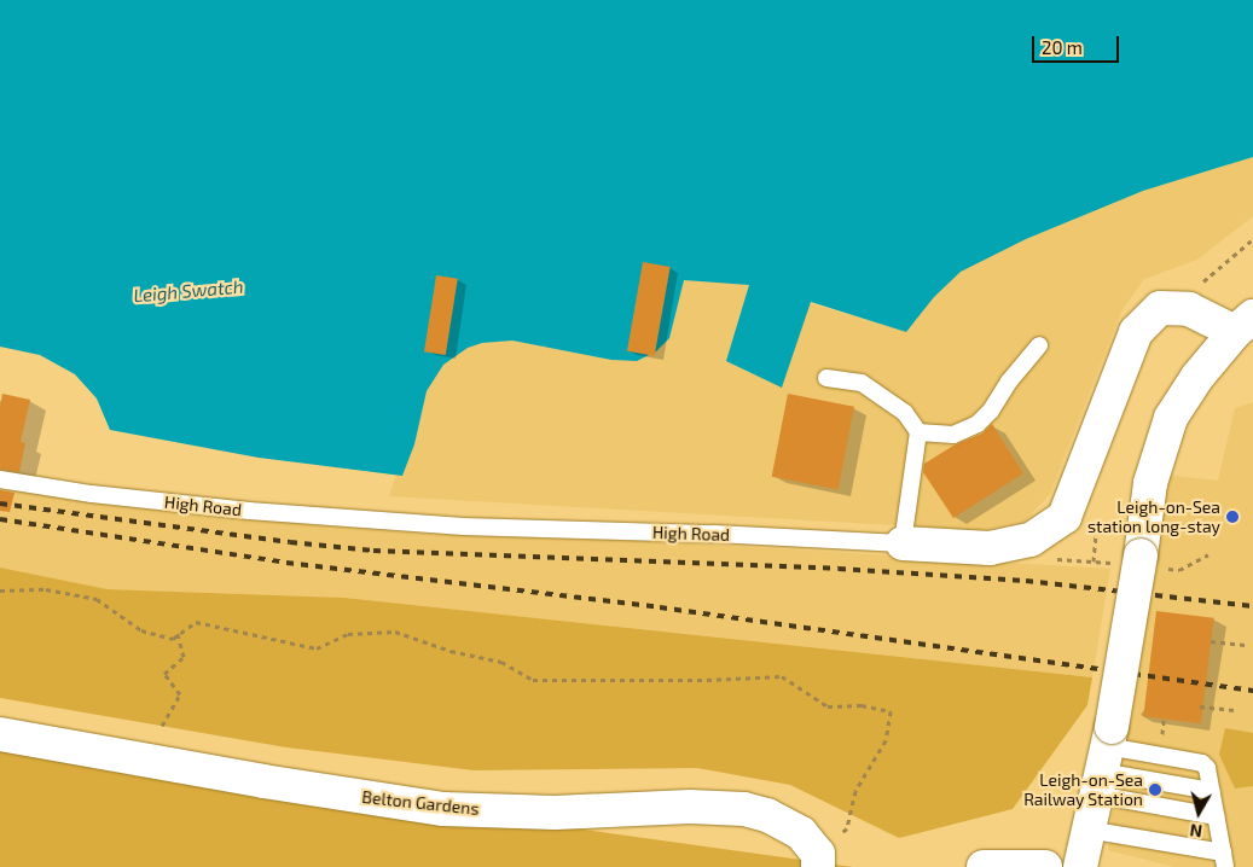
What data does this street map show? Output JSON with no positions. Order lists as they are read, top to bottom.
{
  "streets": {
    "street": ["High Road", "Belton Gardens"]
  },
  "water": ["Leigh Swatch"],
  "places": ["Leigh-on-Sea station long-stay", "Leigh-on-Sea Railway Station"],
  "scale_bar": "20 m",
  "north": "bottom"
}
